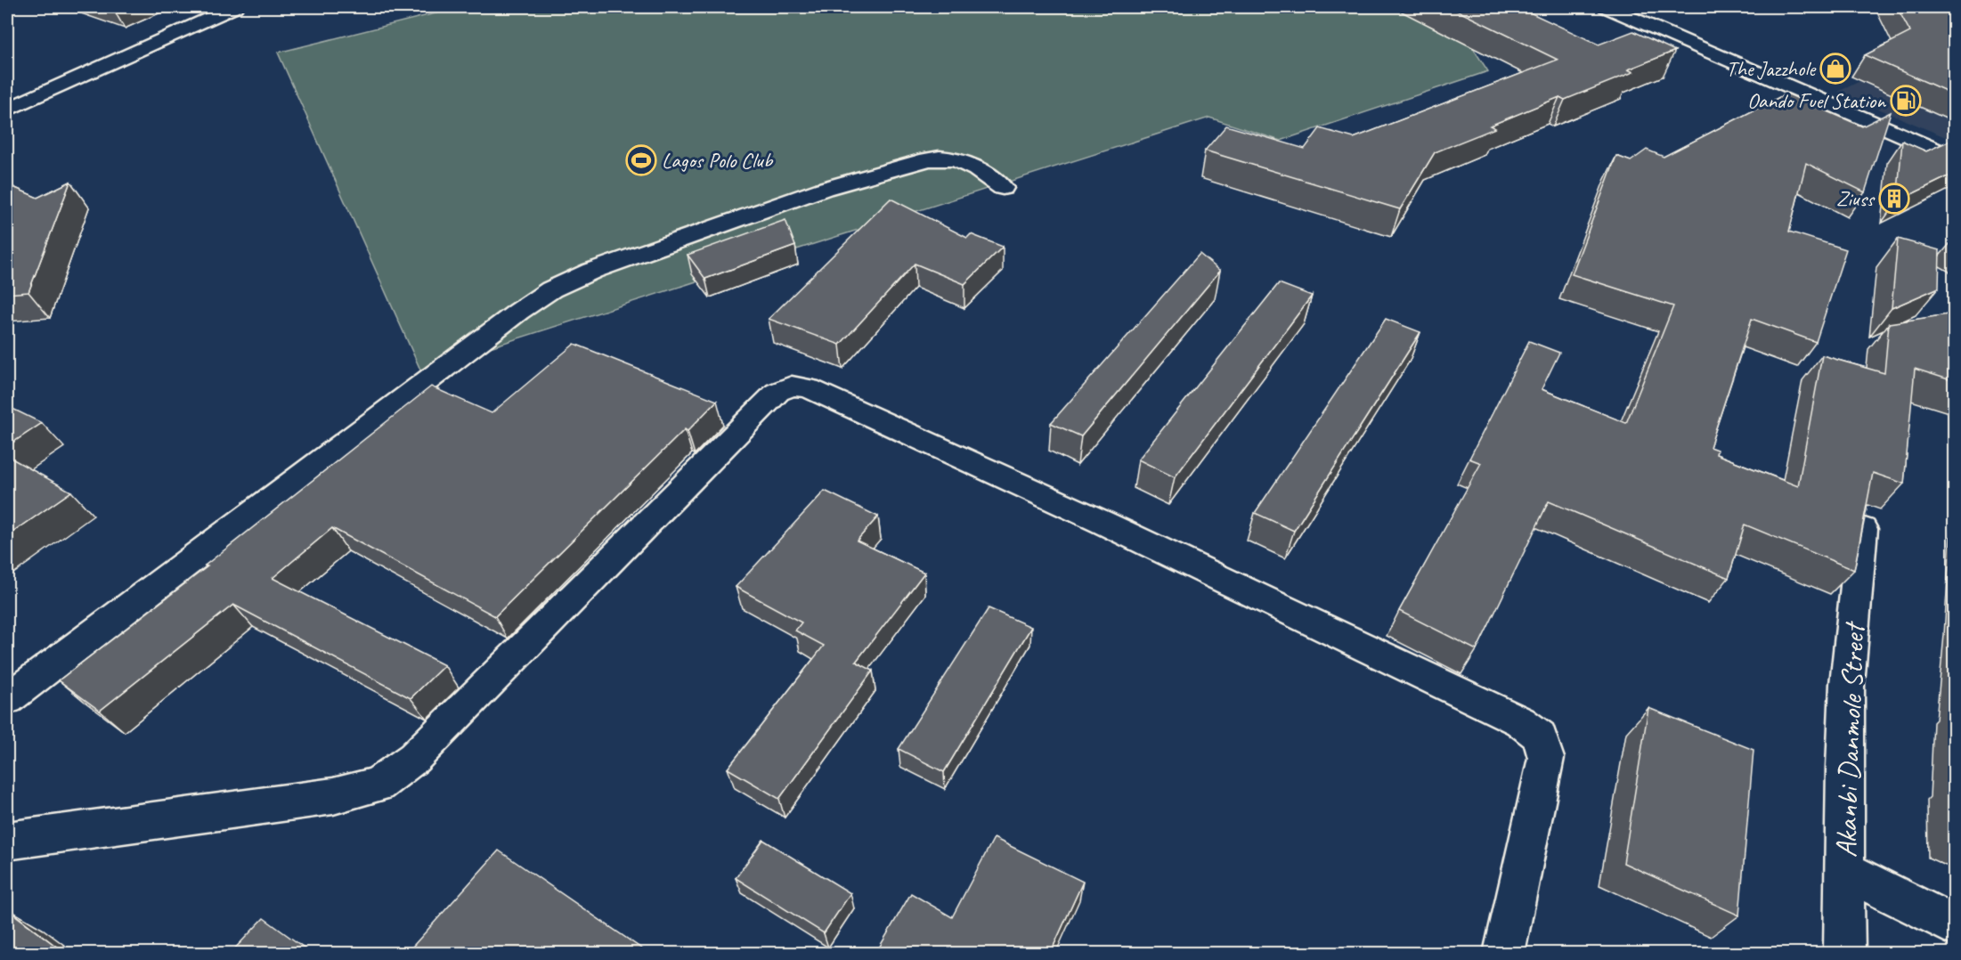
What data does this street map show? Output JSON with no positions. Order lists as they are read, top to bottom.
{
  "streets": {
    "street": ["Akanbi Danmole Street"]
  },
  "places": {
    "shop": ["The Jazzhole"],
    "fuel station": ["Oando Fuel Station"],
    "sports": ["Lagos Polo Club"],
    "building": ["Ziuss"]
  }
}
